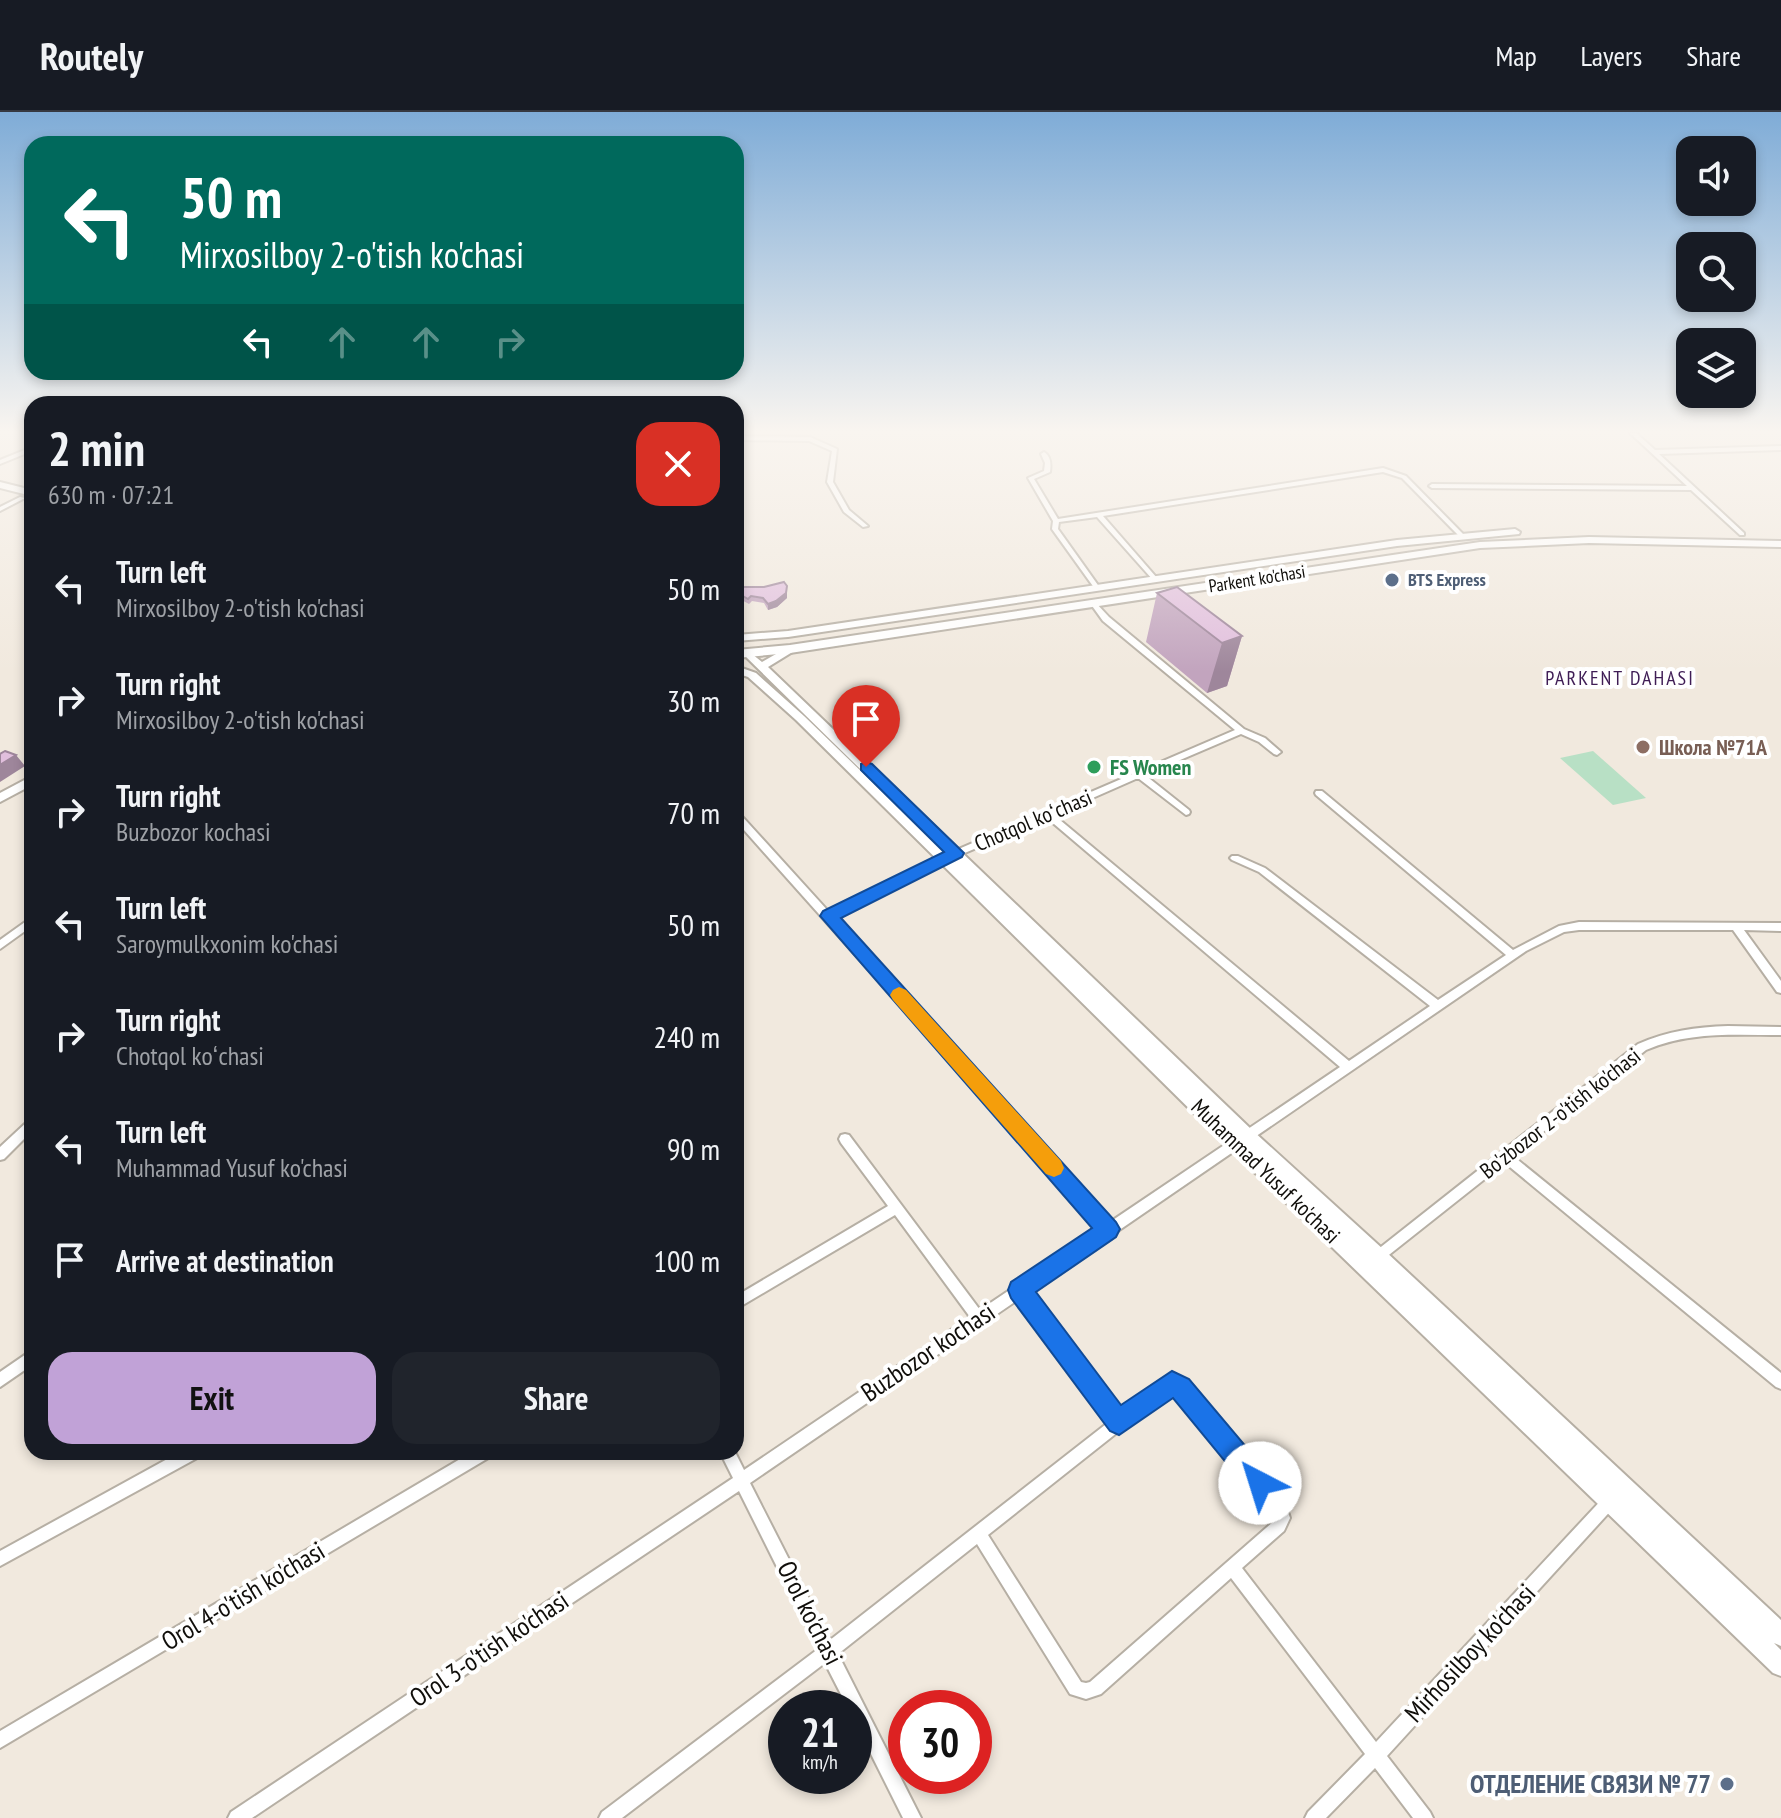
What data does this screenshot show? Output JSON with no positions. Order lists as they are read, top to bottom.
{
  "streets": {
    "main road": ["Parkent ko'chasi"],
    "street": [
      "Chotqol koʻchasi",
      "Bo'zbozor 2-o'tish ko'chasi",
      "Muhammad Yusuf ko'chasi",
      "Buzbozor kochasi",
      "Orol 4-o'tish ko'chasi",
      "Orol ko'chasi",
      "Orol 3-o'tish ko'chasi",
      "Mirhosilboy ko'chasi"
    ]
  },
  "crossings": [
    ["Chotqol koʻchasi", "Muhammad Yusuf ko'chasi"],
    ["Bo'zbozor 2-o'tish ko'chasi", "Muhammad Yusuf ko'chasi"],
    ["Muhammad Yusuf ko'chasi", "Buzbozor kochasi"],
    ["Muhammad Yusuf ko'chasi", "Mirhosilboy ko'chasi"],
    ["Buzbozor kochasi", "Orol ko'chasi"],
    ["Buzbozor kochasi", "Orol 3-o'tish ko'chasi"],
    ["Orol ko'chasi", "Orol 3-o'tish ko'chasi"]
  ],
  "districts": ["PARKENT DAHASI"],
  "places": [
    "BTS Express",
    "Школа №71А",
    "FS Women",
    "ОТДЕЛЕНИЕ СВЯЗИ № 77"
  ],
  "page": {
    "header": "Routely",
    "nav": ["Map", "Layers", "Share"],
    "turn": ["50 m", "Mirxosilboy 2-o'tish ko'chasi"],
    "heading": ["2 min", "630 m · 07:21"],
    "list": [
      {
        "name": "Turn left",
        "note": "Mirxosilboy 2-o'tish ko'chasi",
        "value": "50 m"
      },
      {
        "name": "Turn right",
        "note": "Mirxosilboy 2-o'tish ko'chasi",
        "value": "30 m"
      },
      {
        "name": "Turn right",
        "note": "Buzbozor kochasi",
        "value": "70 m"
      },
      {
        "name": "Turn left",
        "note": "Saroymulkxonim ko'chasi",
        "value": "50 m"
      },
      {
        "name": "Turn right",
        "note": "Chotqol koʻchasi",
        "value": "240 m"
      },
      {
        "name": "Turn left",
        "note": "Muhammad Yusuf ko'chasi",
        "value": "90 m"
      },
      {
        "name": "Arrive at destination",
        "value": "100 m"
      }
    ],
    "buttons": ["Exit", "Share"],
    "speed": "21 km/h",
    "limit": "30"
  }
}
